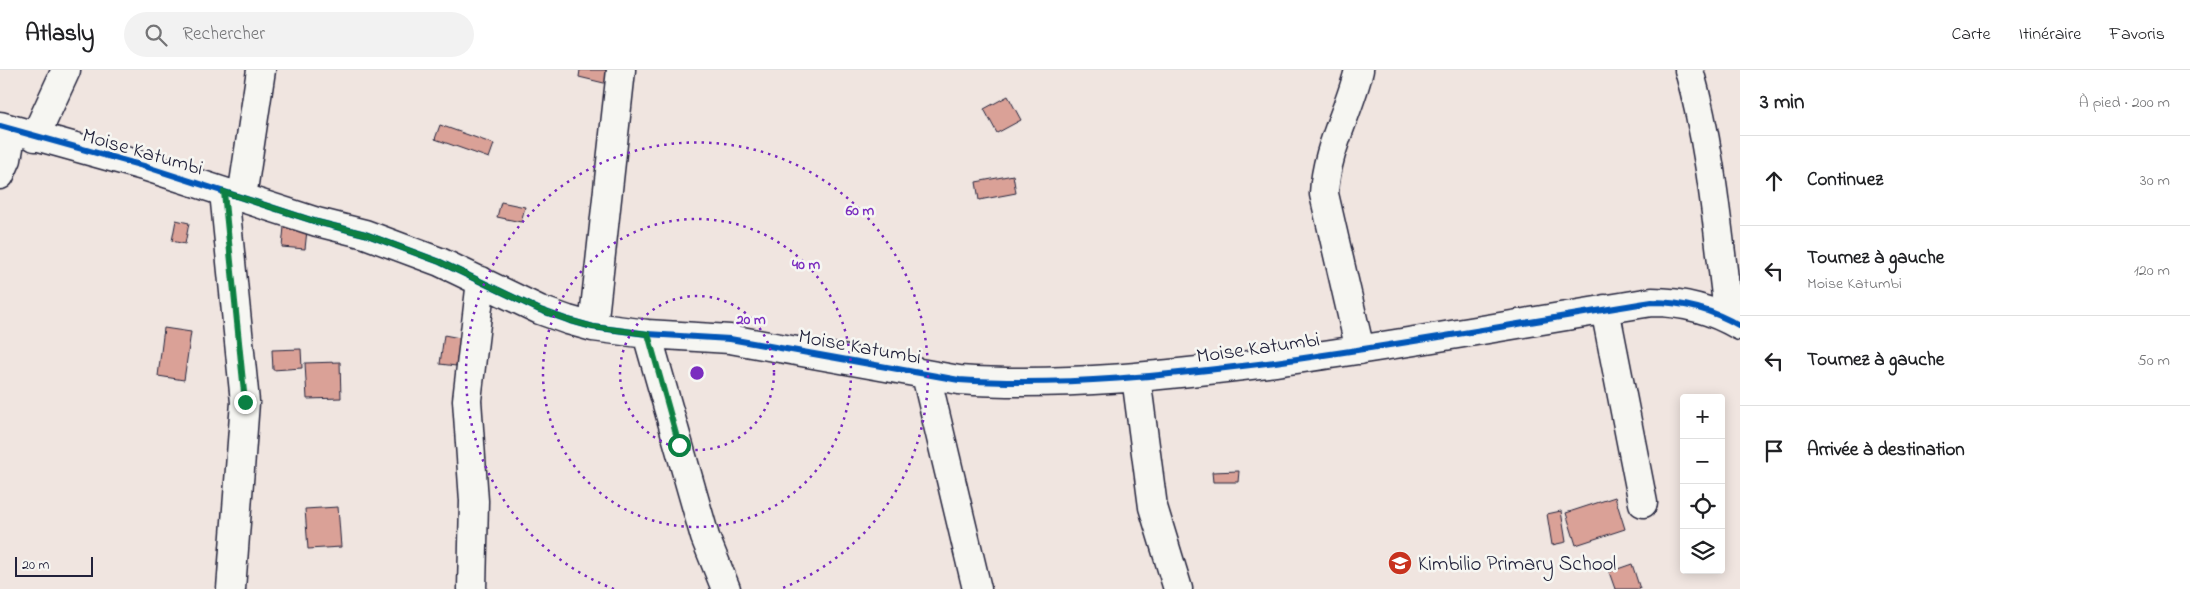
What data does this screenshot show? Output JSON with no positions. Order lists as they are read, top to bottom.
{
  "streets": {
    "street": ["Moise Katumbi"]
  },
  "places": {
    "school or university": ["Kimbilio Primary School"]
  },
  "scale_bar": "20 m",
  "page": {
    "header": "Atlasly",
    "search": "Rechercher",
    "nav": ["Carte", "Itinéraire", "Favoris"],
    "heading": ["3 min", "À pied · 200 m"],
    "list": [
      ["Continuez", "30 m"],
      ["Tournez à gauche", "Moise Katumbi", "120 m"],
      ["Tournez à gauche", "50 m"],
      "Arrivée à destination"
    ],
    "map_buttons": ["+", "−"],
    "scale": "20 m"
  },
  "rings": ["60 m", "40 m", "20 m"]
}
